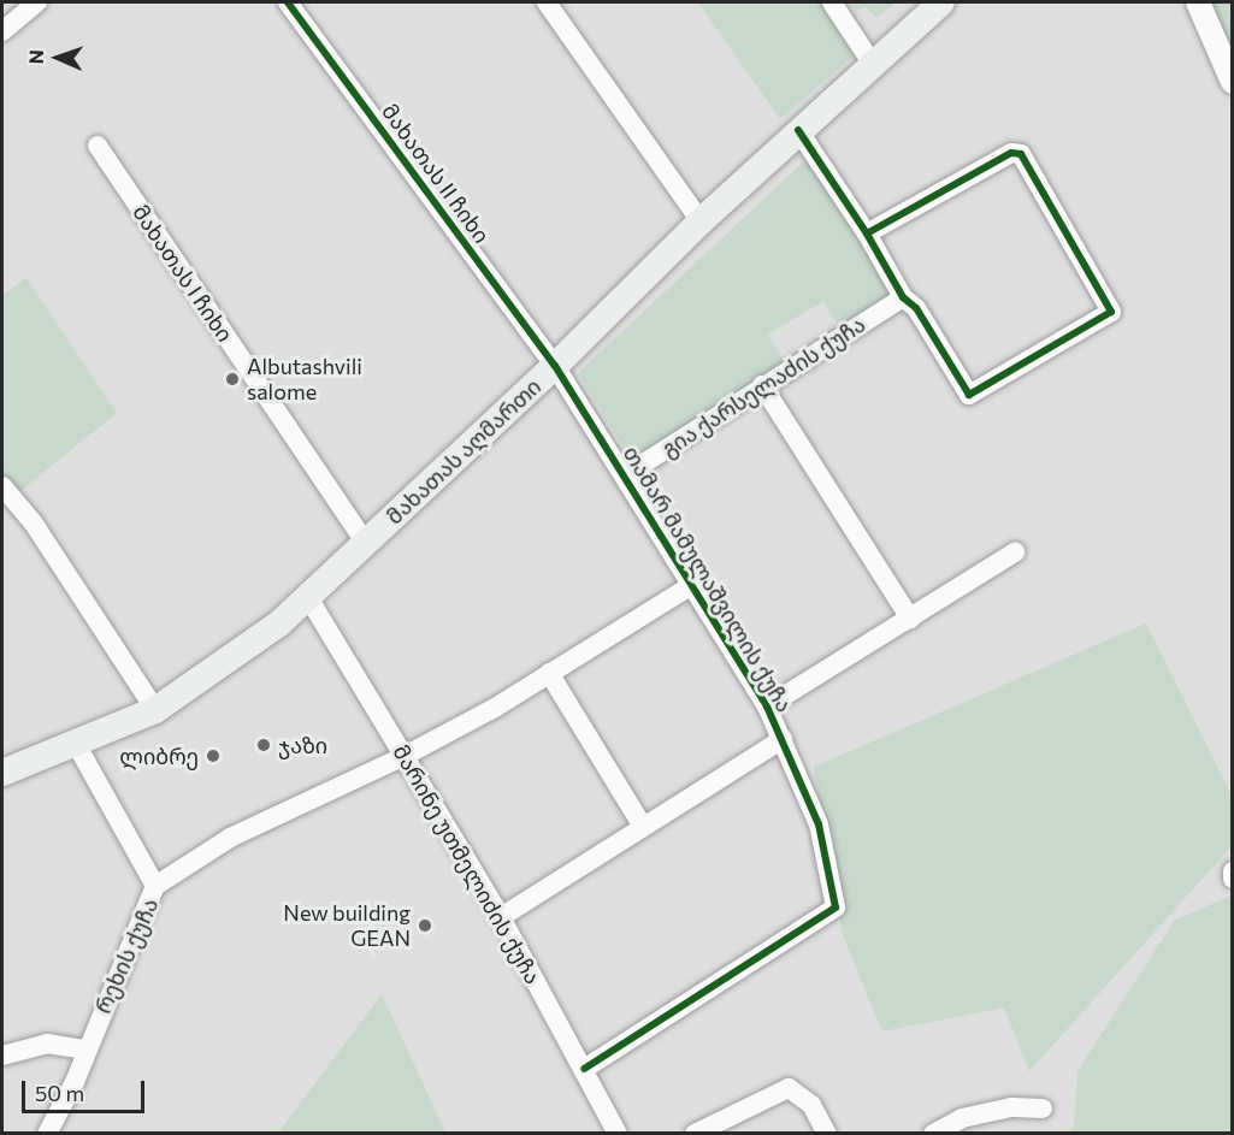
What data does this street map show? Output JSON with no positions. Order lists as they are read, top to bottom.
{
  "streets": {
    "main road": ["მახათას აღმართი"],
    "street": [
      "მახათას II ჩიხი",
      "მახათას I ჩიხი",
      "გია ქარსელაძის ქუჩა",
      "თამარ მამულაშვილის ქუჩა",
      "მარინე უთმელიძის ქუჩა",
      "რეხის ქუჩა"
    ]
  },
  "crossings": [
    ["მახათას II ჩიხი", "მახათას აღმართი"],
    ["მახათას II ჩიხი", "თამარ მამულაშვილის ქუჩა"],
    ["მახათას I ჩიხი", "მახათას აღმართი"],
    ["გია ქარსელაძის ქუჩა", "თამარ მამულაშვილის ქუჩა"],
    ["მახათას აღმართი", "თამარ მამულაშვილის ქუჩა"],
    ["მახათას აღმართი", "მარინე უთმელიძის ქუჩა"],
    ["მახათას აღმართი", "რეხის ქუჩა"],
    ["თამარ მამულაშვილის ქუჩა", "მარინე უთმელიძის ქუჩა"]
  ],
  "places": [
    "Albutashvili salome",
    "ჯაზი",
    "ლიბრე",
    "New building GEAN"
  ],
  "scale_bar": "50 m",
  "north": "left"
}
